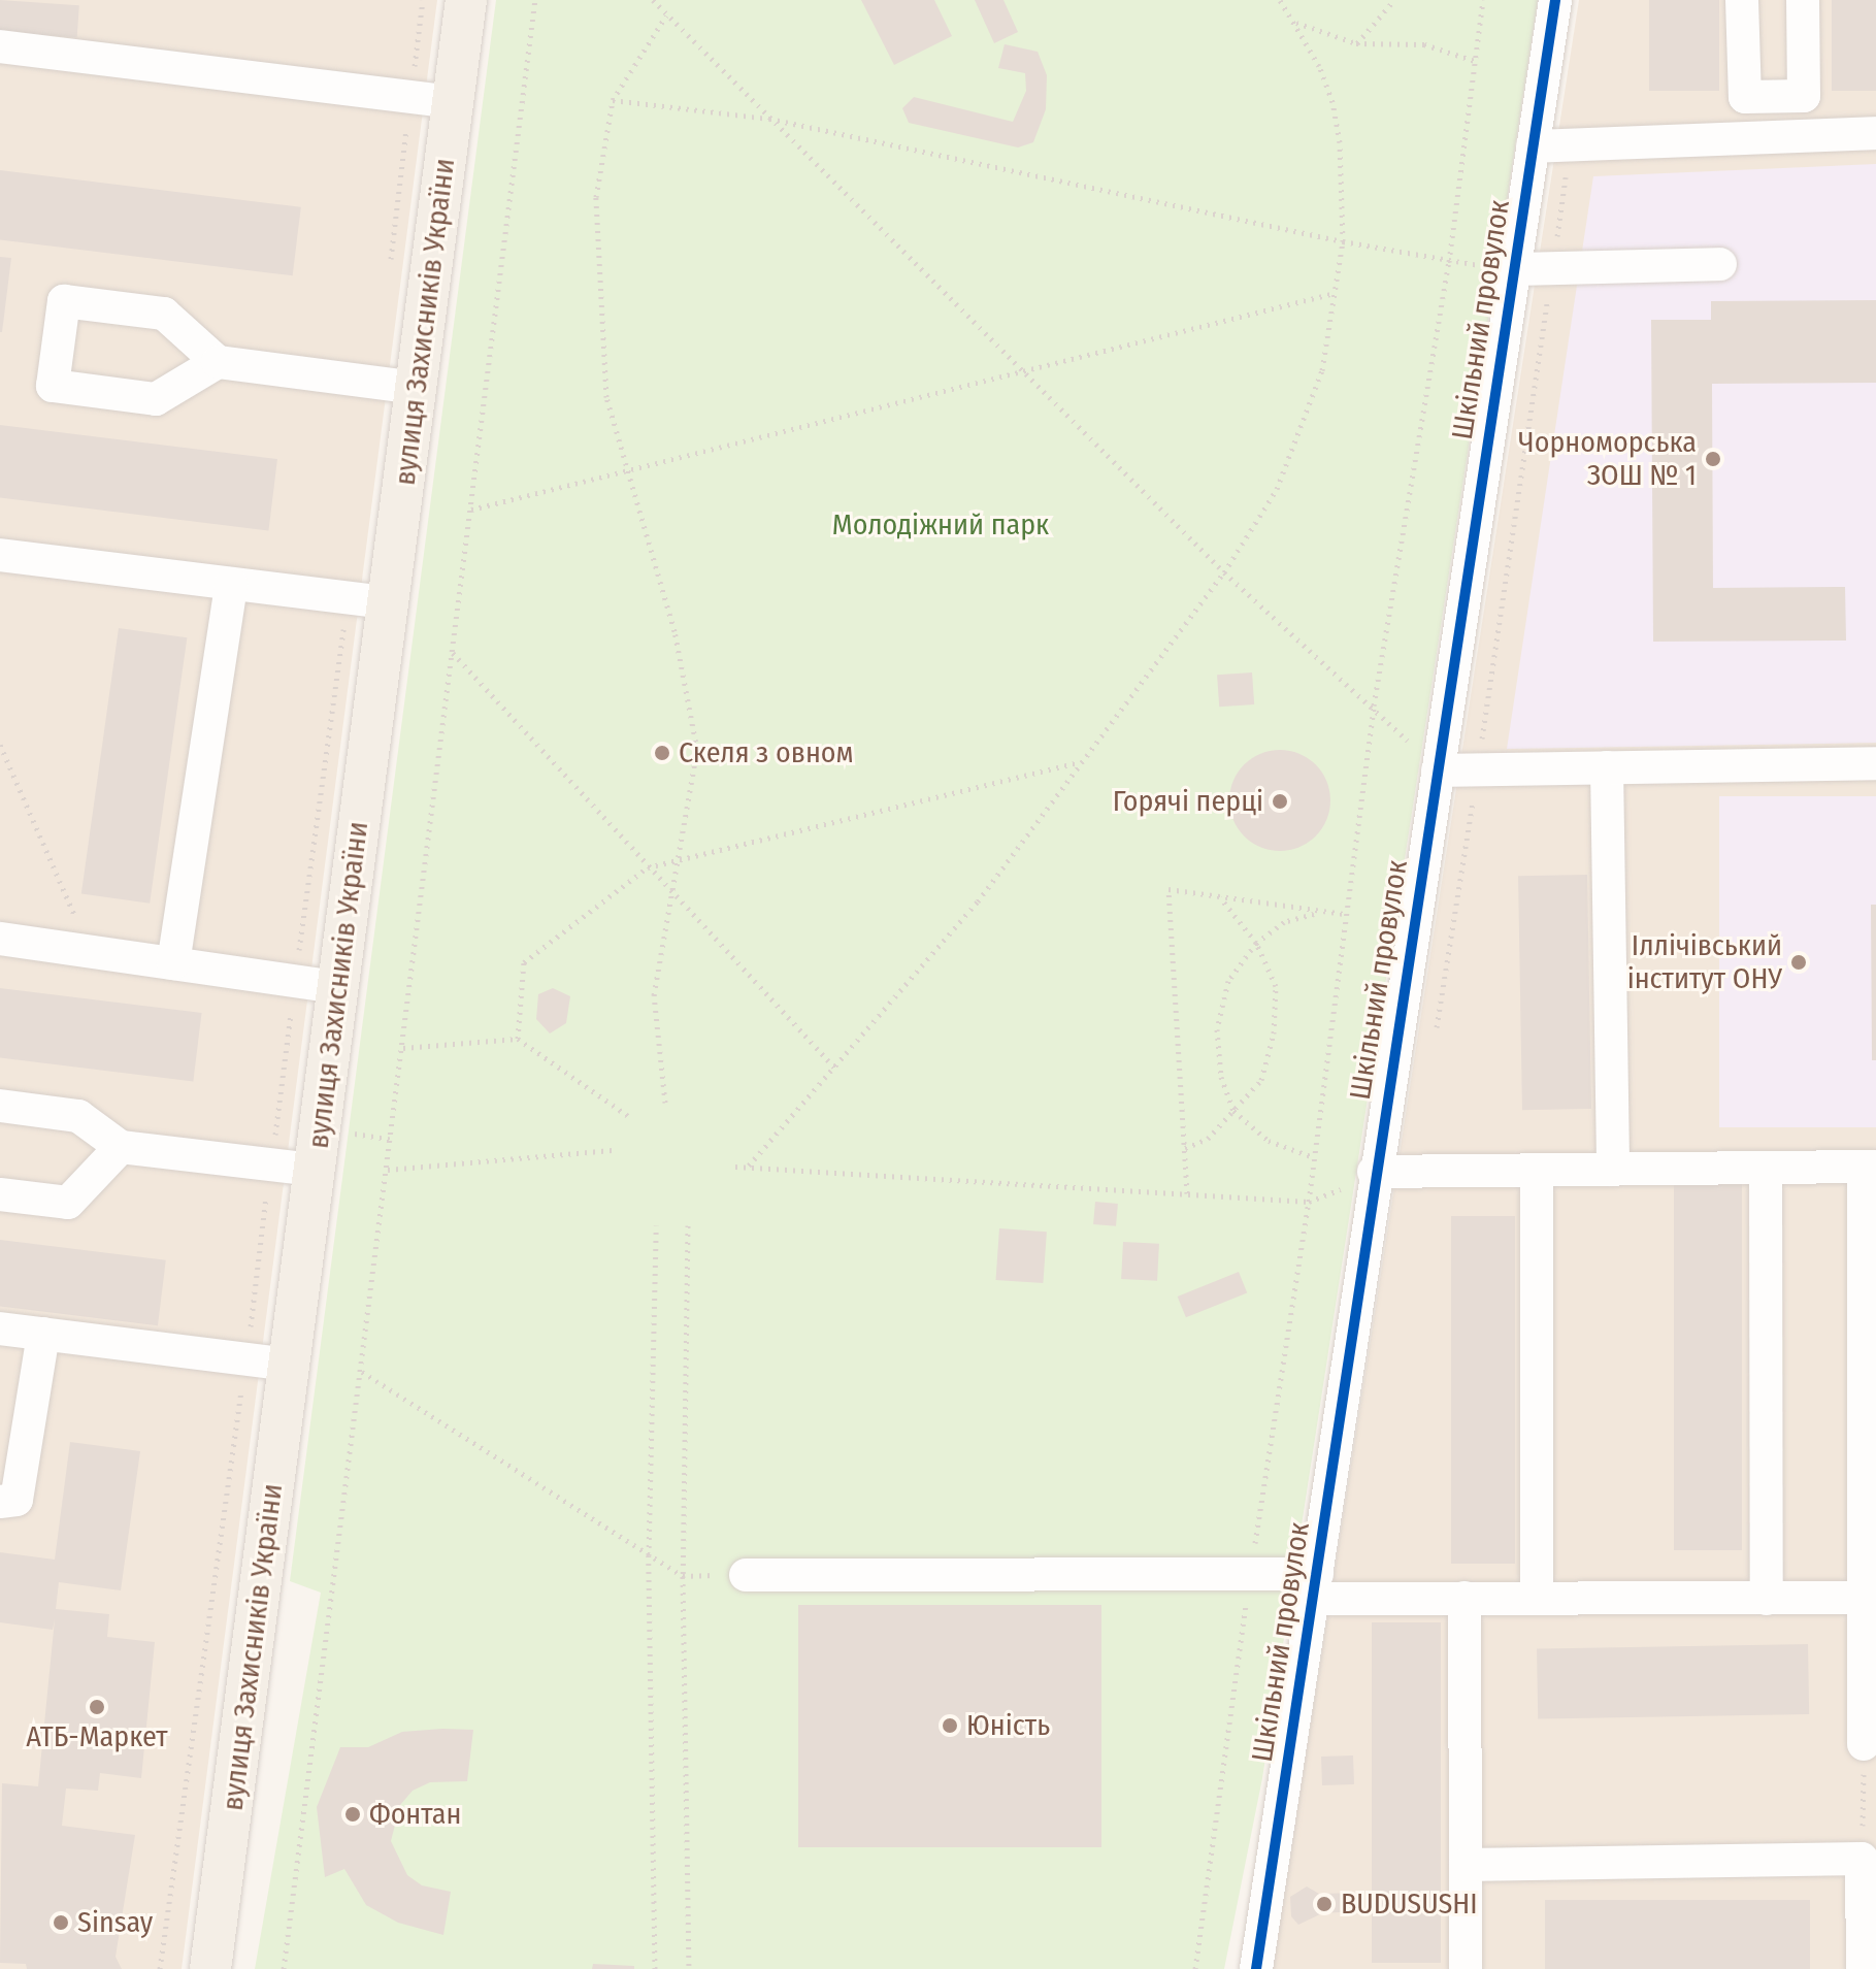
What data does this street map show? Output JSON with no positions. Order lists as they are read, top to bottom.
{
  "streets": {
    "main road": ["вулиця Захисників України"],
    "street": ["Шкільний провулок"]
  },
  "parks": ["Молодіжний парк"],
  "places": [
    "Чорноморська ЗОШ № 1",
    "Скеля з овном",
    "Горячі перці",
    "Іллічівський інститут ОНУ",
    "АТБ-Маркет",
    "Юність",
    "Фонтан",
    "BUDUSUSHI",
    "Sinsay"
  ]
}
